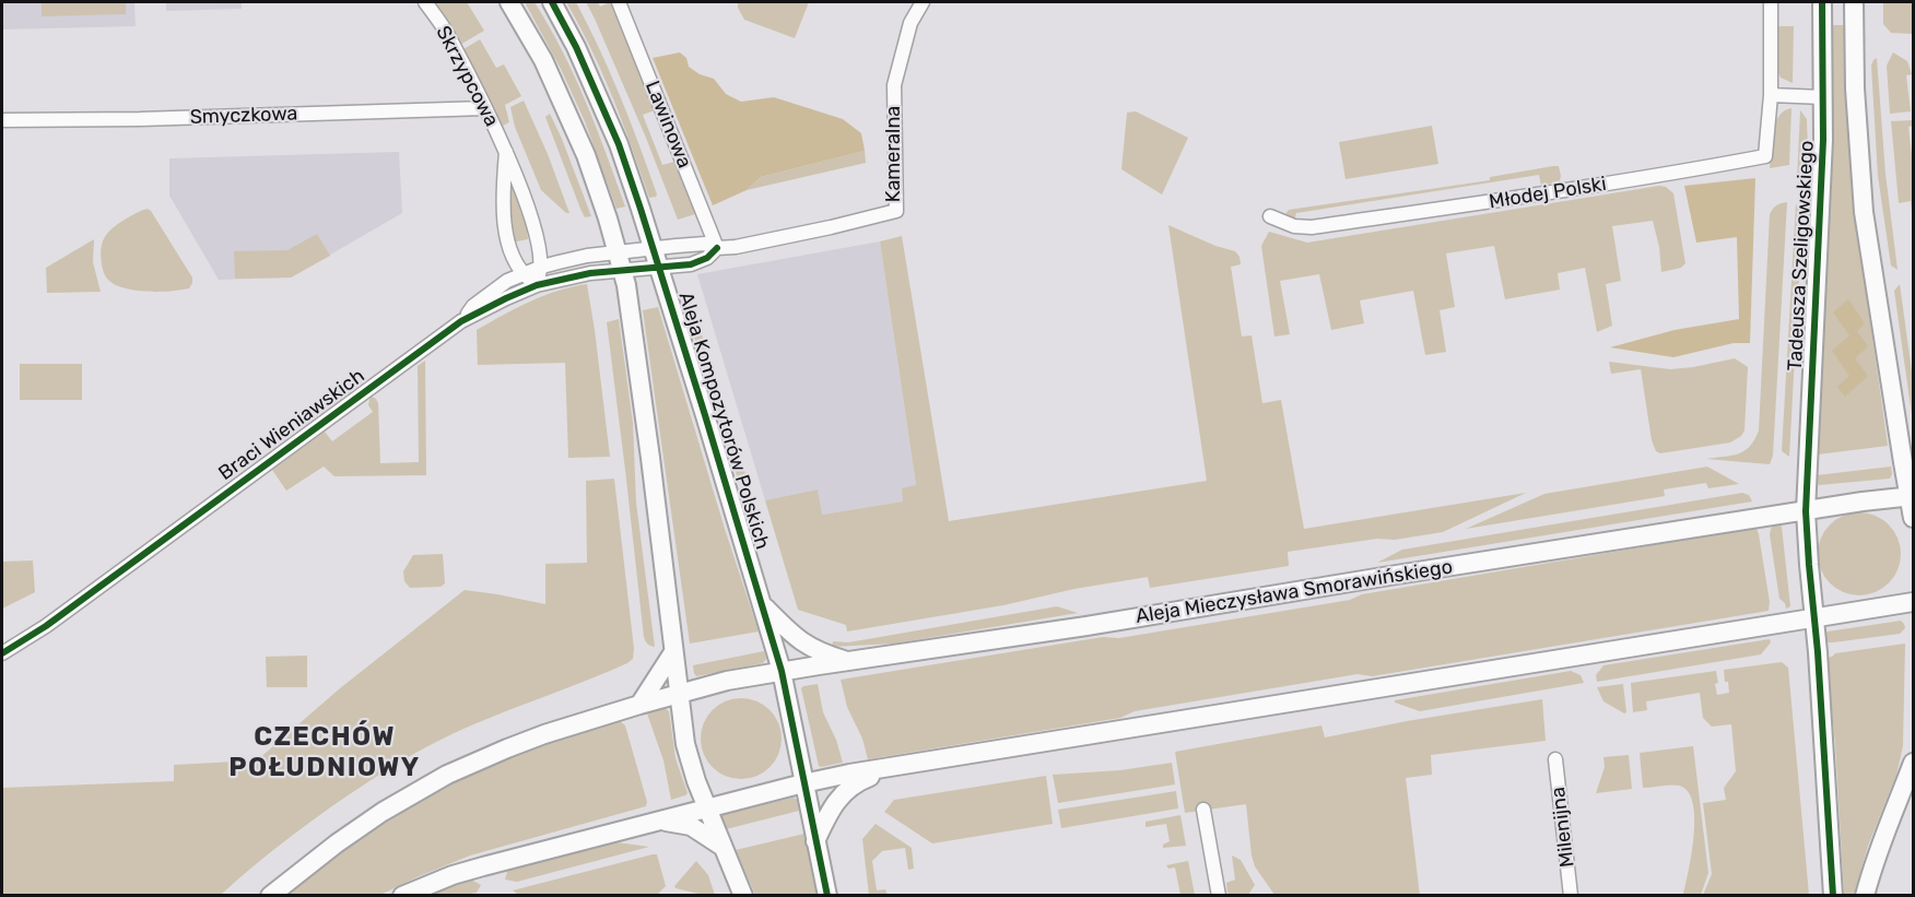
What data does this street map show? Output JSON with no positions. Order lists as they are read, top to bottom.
{
  "streets": {
    "street": [
      "Skrzypcowa",
      "Smyczkowa",
      "Lawinowa",
      "Kameralna",
      "Młodej Polski",
      "Tadeusza Szeligowskiego",
      "Aleja Kompozytorów Polskich",
      "Braci Wieniawskich",
      "Aleja Mieczysława Smorawińskiego",
      "Milenijna"
    ]
  },
  "crossings": [
    ["Skrzypcowa", "Smyczkowa"],
    ["Skrzypcowa", "Braci Wieniawskich"],
    ["Lawinowa", "Kameralna"],
    ["Kameralna", "Aleja Kompozytorów Polskich"],
    ["Kameralna", "Braci Wieniawskich"],
    ["Tadeusza Szeligowskiego", "Aleja Mieczysława Smorawińskiego"],
    ["Aleja Kompozytorów Polskich", "Aleja Mieczysława Smorawińskiego"]
  ],
  "districts": ["CZECHÓW POŁUDNIOWY"]
}
